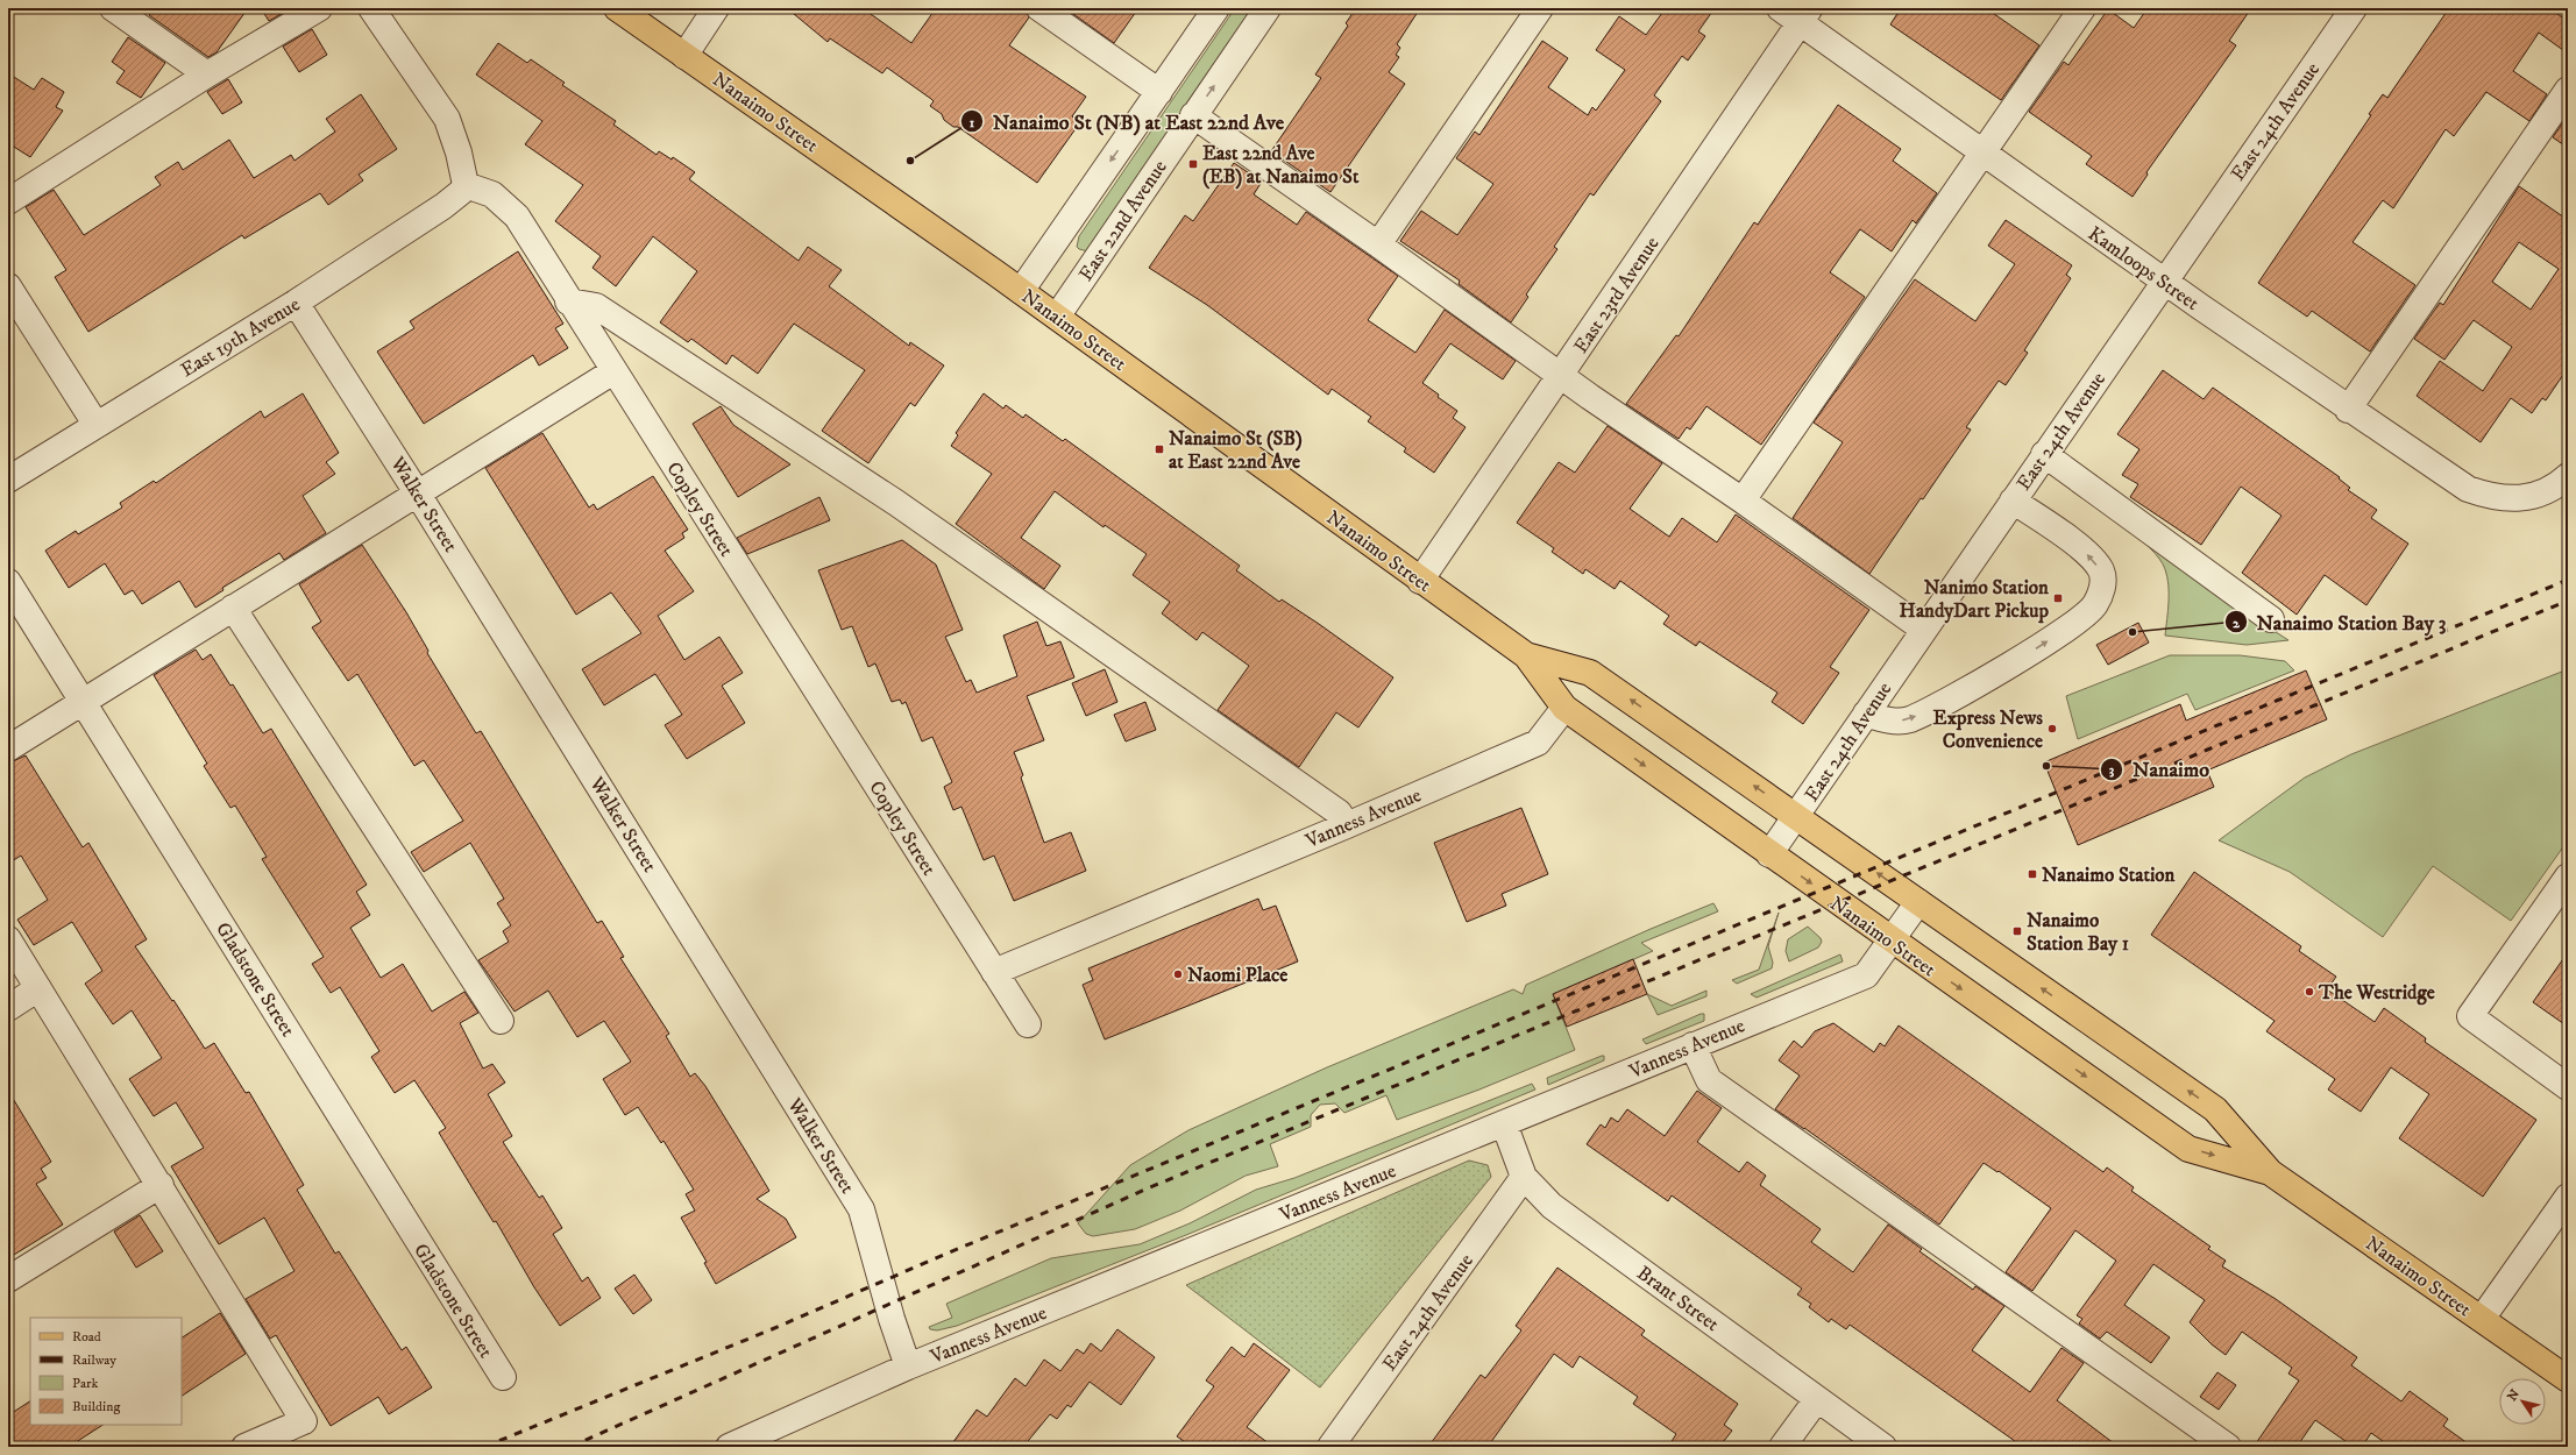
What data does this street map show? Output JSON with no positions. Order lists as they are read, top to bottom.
{
  "streets": {
    "main road": ["Nanaimo Street"],
    "street": [
      "East 24th Avenue",
      "East 22nd Avenue",
      "Kamloops Street",
      "East 23rd Avenue",
      "East 19th Avenue",
      "Walker Street",
      "Copley Street",
      "Vanness Avenue",
      "Gladstone Street",
      "Brant Street"
    ]
  },
  "crossings": [
    ["Nanaimo Street", "East 24th Avenue"],
    ["Nanaimo Street", "East 22nd Avenue"],
    ["Nanaimo Street", "East 23rd Avenue"],
    ["Nanaimo Street", "Vanness Avenue"],
    ["East 24th Avenue", "Kamloops Street"],
    ["East 24th Avenue", "Brant Street"],
    ["Kamloops Street", "East 23rd Avenue"],
    ["East 19th Avenue", "Walker Street"],
    ["East 19th Avenue", "Copley Street"],
    ["Walker Street", "Vanness Avenue"],
    ["Copley Street", "Vanness Avenue"],
    ["Vanness Avenue", "Brant Street"]
  ],
  "places": {
    "other": [
      "Nanaimo St (NB) at East 22nd Ave",
      "Nanaimo Station Bay 3",
      "Express News Convenience",
      "Nanaimo",
      "Naomi Place",
      "The Westridge"
    ],
    "transit": [
      "East 22nd Ave (EB) at Nanaimo St",
      "Nanaimo St (SB) at East 22nd Ave",
      "Nanimo Station HandyDart Pickup",
      "Nanaimo Station",
      "Nanaimo Station Bay 1"
    ]
  },
  "legend": [
    "Road",
    "Railway",
    "Park",
    "Building"
  ],
  "north": "top left"
}
